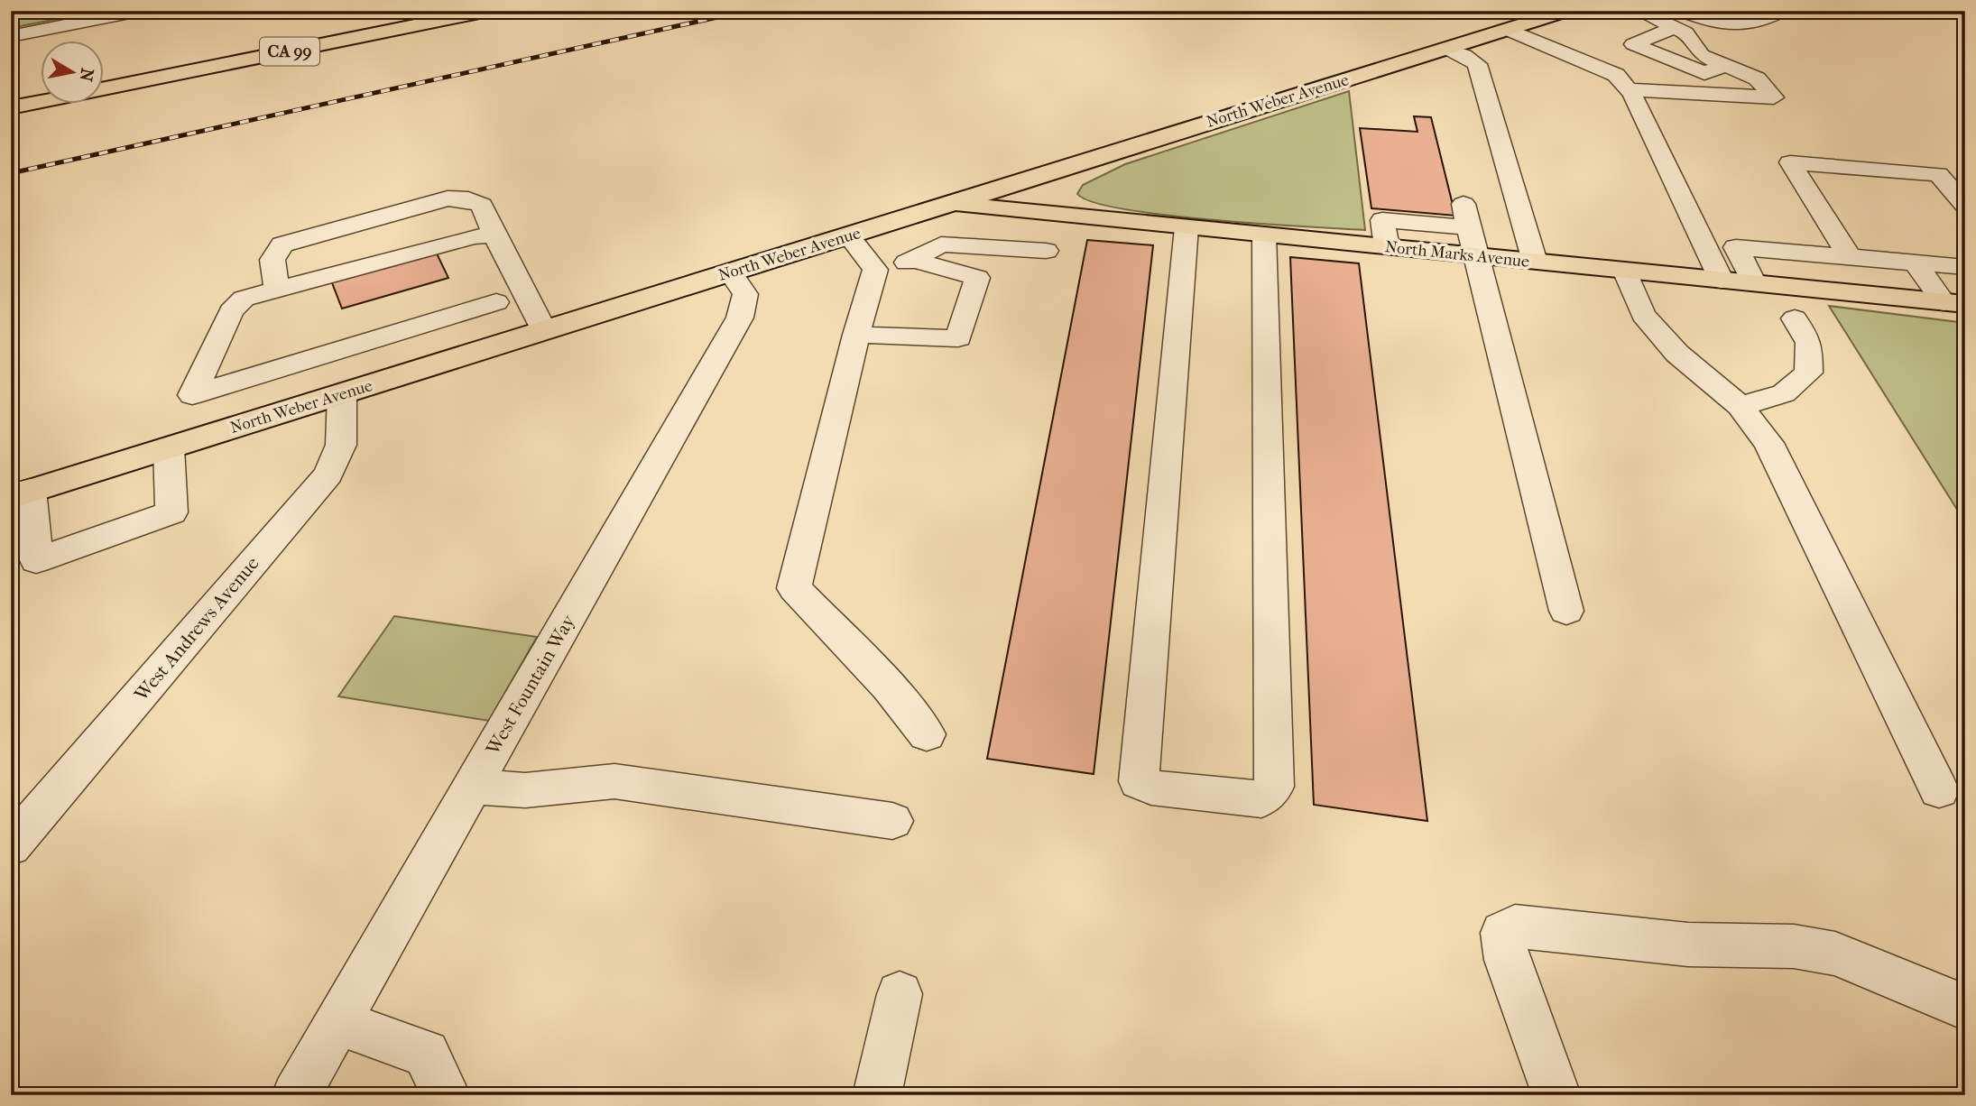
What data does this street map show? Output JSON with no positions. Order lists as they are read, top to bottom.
{
  "streets": {
    "main road": ["CA 99", "North Weber Avenue", "North Marks Avenue"],
    "street": ["West Andrews Avenue", "West Fountain Way"]
  },
  "crossings": [
    ["North Weber Avenue", "North Marks Avenue"],
    ["North Weber Avenue", "West Andrews Avenue"],
    ["North Weber Avenue", "West Fountain Way"]
  ],
  "north": "right"
}
